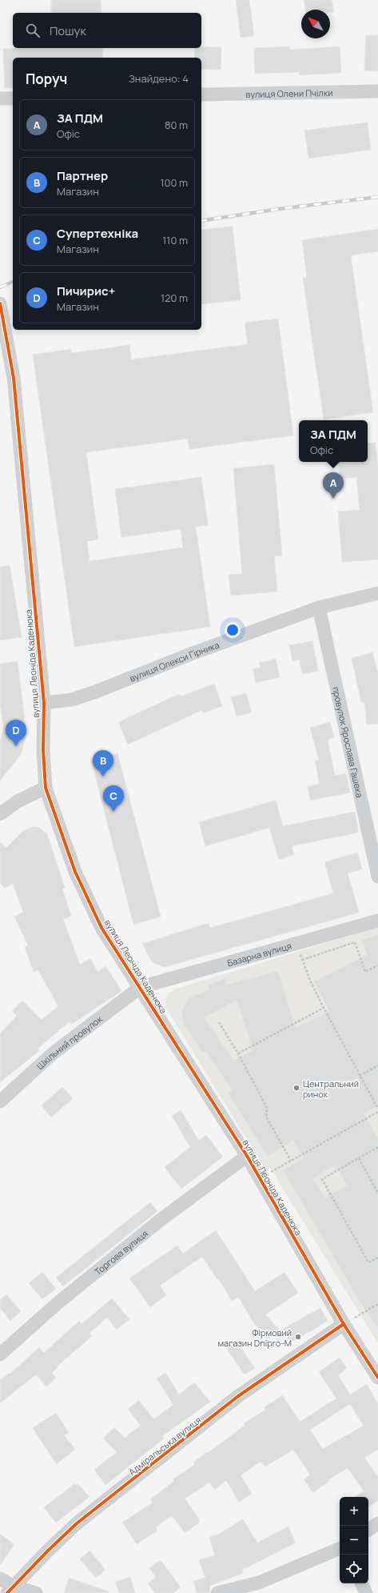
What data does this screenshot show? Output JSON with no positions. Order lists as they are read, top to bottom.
{
  "streets": {
    "street": [
      "вулиця Олени Пчілки",
      "вулиця Олекси Гірника",
      "вулиця Леоніда Каденюка",
      "провулок Ярослава Гашека",
      "Базарна вулиця",
      "Шкільний провулок",
      "Торгова вулиця",
      "Адміральська вулиця"
    ]
  },
  "crossings": [
    ["вулиця Олекси Гірника", "вулиця Леоніда Каденюка"],
    ["вулиця Олекси Гірника", "провулок Ярослава Гашека"],
    ["вулиця Леоніда Каденюка", "Базарна вулиця"],
    ["вулиця Леоніда Каденюка", "Шкільний провулок"],
    ["вулиця Леоніда Каденюка", "Торгова вулиця"],
    ["вулиця Леоніда Каденюка", "Адміральська вулиця"],
    ["Базарна вулиця", "Шкільний провулок"]
  ],
  "places": ["Центральний ринок", "Фірмовий магазин Dnipro-M"],
  "north": "top left",
  "page": {
    "search": "Пошук",
    "heading": ["Поруч", "Знайдено: 4"],
    "list": [
      {
        "mark": "A",
        "name": "ЗА ПДМ",
        "note": "Офіс",
        "value": "80 m"
      },
      {
        "mark": "B",
        "name": "Партнер",
        "note": "Магазин",
        "value": "100 m"
      },
      {
        "mark": "C",
        "name": "Супертехніка",
        "note": "Магазин",
        "value": "110 m"
      },
      {
        "mark": "D",
        "name": "Пичирис+",
        "note": "Магазин",
        "value": "120 m"
      }
    ],
    "popup": ["ЗА ПДМ", "Офіс"],
    "pins": [
      "A",
      "D",
      "B",
      "C"
    ],
    "map_buttons": ["+", "−"]
  }
}
